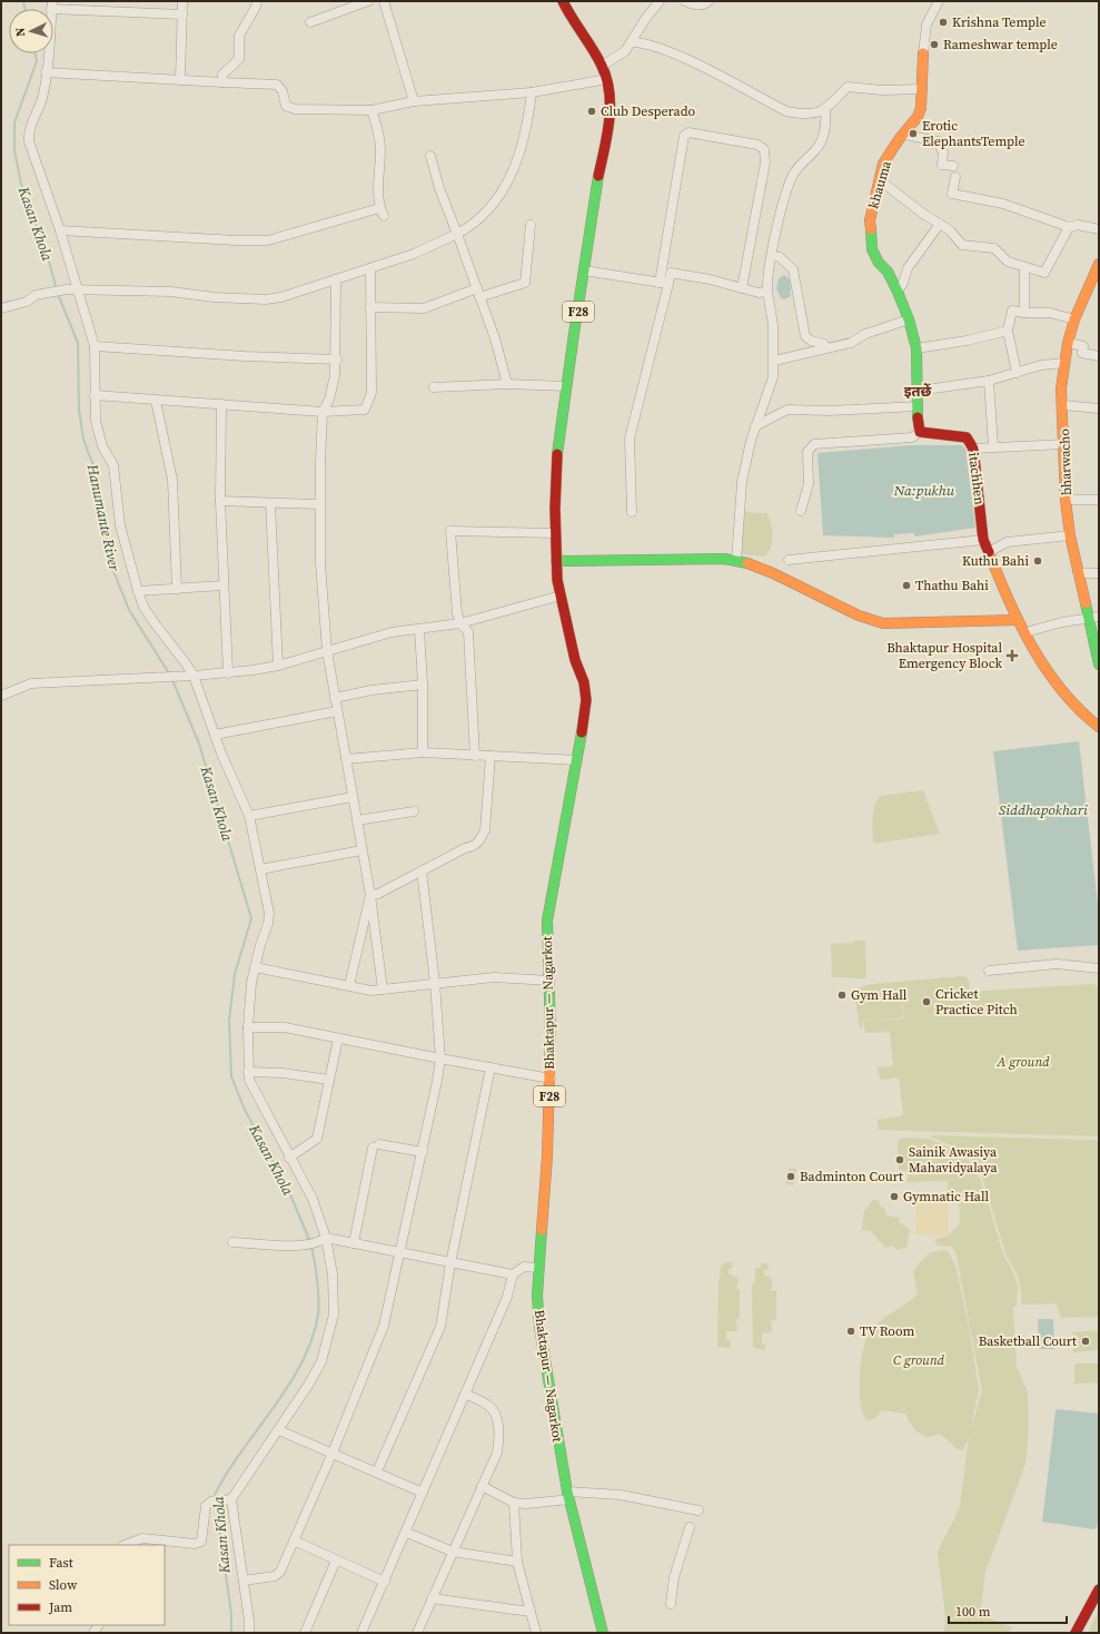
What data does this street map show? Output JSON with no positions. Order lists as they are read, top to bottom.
{
  "streets": {
    "main road": [
      "khauma",
      "F28",
      "bharwacho",
      "itachhen",
      "Bhaktapur — Nagarkot"
    ]
  },
  "crossings": [
    ["F28", "Bhaktapur — Nagarkot"]
  ],
  "districts": ["इतछें"],
  "water": [
    "Kasan Khola",
    "Na:pukhu",
    "Hanumante River",
    "Siddhapokhari"
  ],
  "parks": ["A ground", "C ground"],
  "places": {
    "other": [
      "Krishna Temple",
      "Rameshwar temple",
      "Club Desperado",
      "Erotic ElephantsTemple",
      "Kuthu Bahi",
      "Thathu Bahi",
      "Gym Hall",
      "Cricket Practice Pitch",
      "Sainik Awasiya Mahavidyalaya",
      "Badminton Court",
      "Gymnatic Hall",
      "TV Room",
      "Basketball Court"
    ],
    "health": ["Bhaktapur Hospital Emergency Block"]
  },
  "legend": ["Fast", "Slow", "Jam"],
  "scale_bar": "100 m",
  "north": "left"
}
